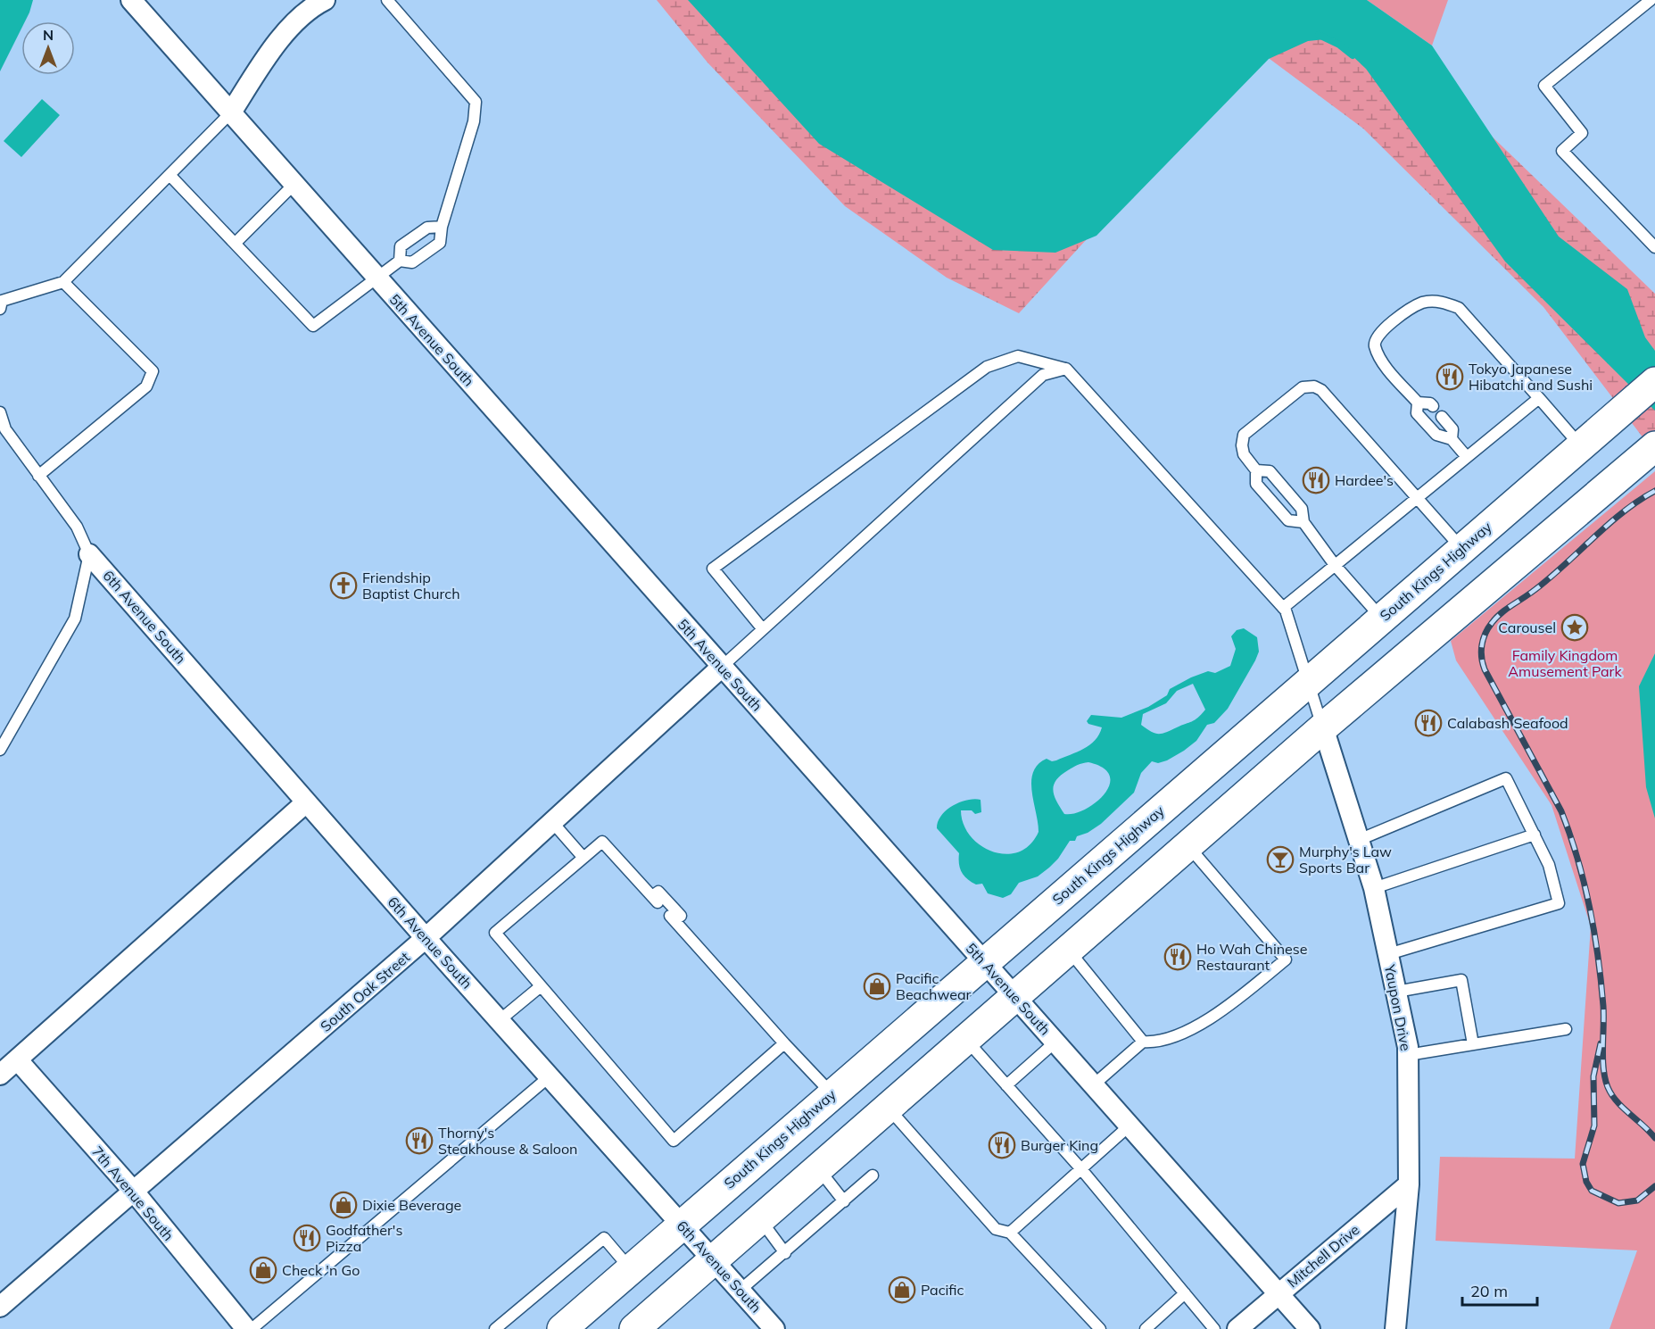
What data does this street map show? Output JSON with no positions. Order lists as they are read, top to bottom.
{
  "streets": {
    "main road": ["South Kings Highway"],
    "street": [
      "5th Avenue South",
      "6th Avenue South",
      "South Oak Street",
      "Yaupon Drive",
      "7th Avenue South",
      "Mitchell Drive"
    ]
  },
  "crossings": [
    ["5th Avenue South", "South Kings Highway"],
    ["5th Avenue South", "South Oak Street"],
    ["5th Avenue South", "Mitchell Drive"],
    ["South Kings Highway", "6th Avenue South"],
    ["6th Avenue South", "South Oak Street"],
    ["South Oak Street", "7th Avenue South"],
    ["Yaupon Drive", "Mitchell Drive"]
  ],
  "parks": ["Family Kingdom Amusement Park"],
  "places": {
    "restaurant": [
      "Tokyo Japanese Hibatchi and Sushi",
      "Hardee's",
      "Calabash Seafood",
      "Ho Wah Chinese Restaurant",
      "Thorny's Steakhouse & Saloon",
      "Burger King",
      "Godfather's Pizza"
    ],
    "church": ["Friendship Baptist Church"],
    "place": ["Carousel"],
    "bar": ["Murphy's Law Sports Bar"],
    "shop": [
      "Pacific Beachwear",
      "Dixie Beverage",
      "Check 'n Go",
      "Pacific"
    ]
  },
  "scale_bar": "20 m",
  "north": "top"
}
